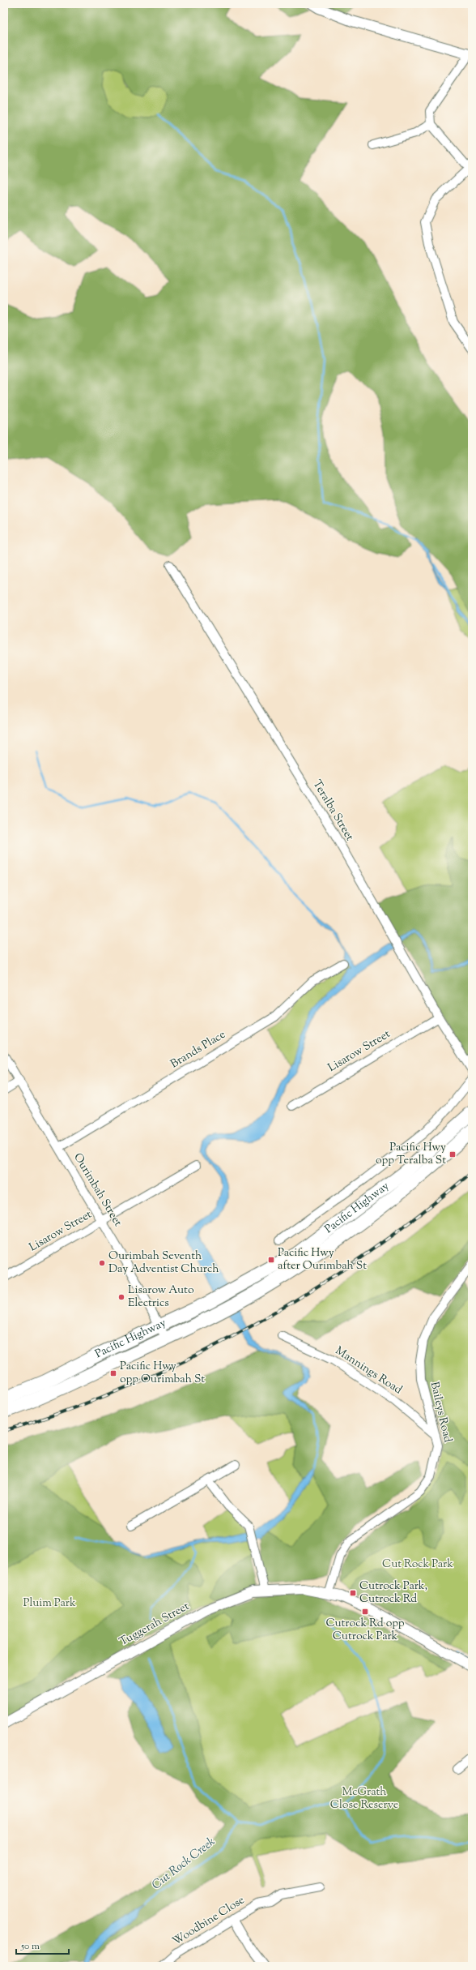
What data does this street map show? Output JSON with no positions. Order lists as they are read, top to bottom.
{
  "streets": {
    "main road": ["Pacific Highway"],
    "street": [
      "Teralba Street",
      "Brands Place",
      "Lisarow Street",
      "Ourimbah Street",
      "Mannings Road",
      "Baileys Road",
      "Tuggerah Street",
      "Woodbine Close"
    ]
  },
  "crossings": [
    ["Teralba Street", "Lisarow Street"],
    ["Brands Place", "Ourimbah Street"],
    ["Lisarow Street", "Ourimbah Street"],
    ["Ourimbah Street", "Pacific Highway"],
    ["Mannings Road", "Baileys Road"],
    ["Baileys Road", "Tuggerah Street"]
  ],
  "water": ["Cut Rock Creek"],
  "parks": ["Cut Rock Park", "Pluim Park", "McGrath Close Reserve"],
  "places": {
    "transit": [
      "Pacific Hwy opp Teralba St",
      "Pacific Hwy after Ourimbah St",
      "Pacific Hwy opp Ourimbah St",
      "Cutrock Park, Cutrock Rd",
      "Cutrock Rd opp Cutrock Park"
    ],
    "other": ["Ourimbah Seventh Day Adventist Church", "Lisarow Auto Electrics"]
  },
  "scale_bar": "50 m"
}
